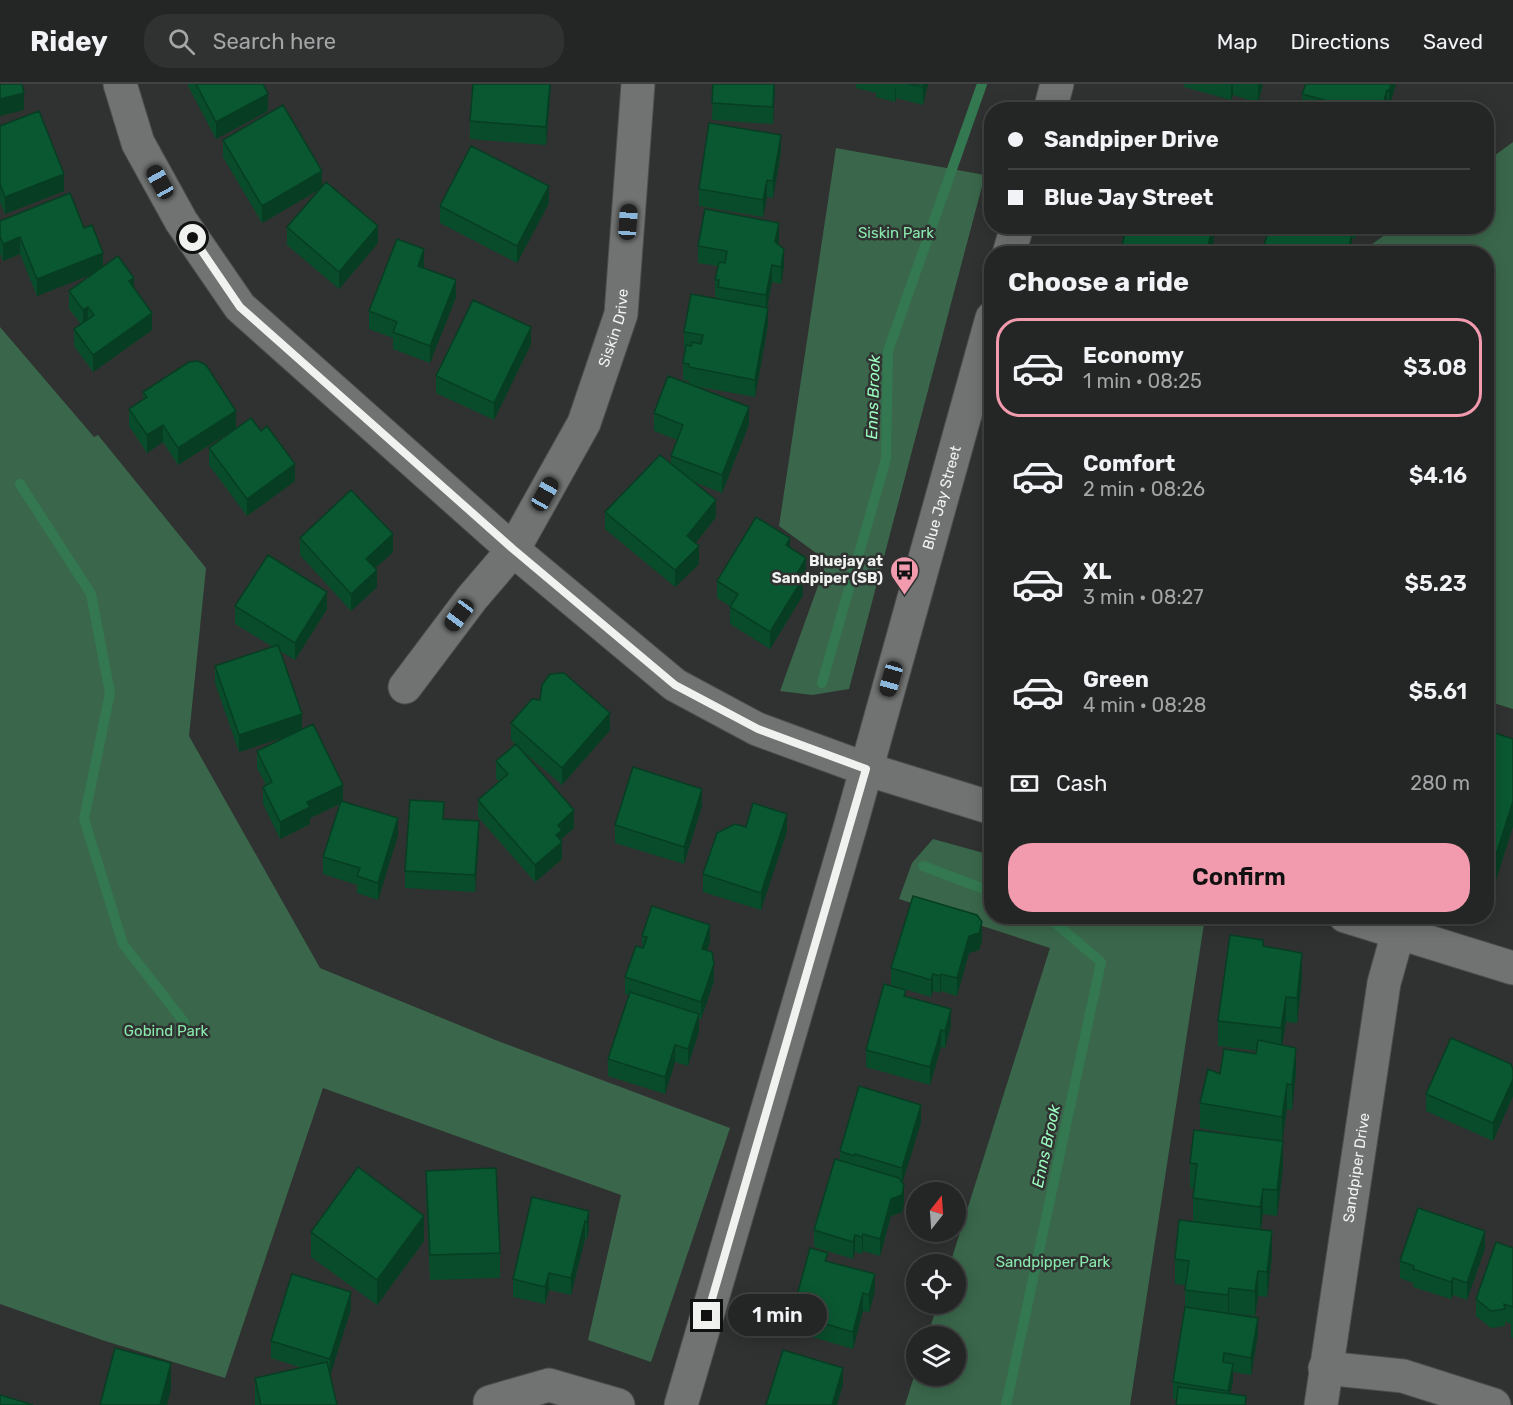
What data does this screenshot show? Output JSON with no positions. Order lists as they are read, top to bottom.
{
  "streets": {
    "street": ["Siskin Drive", "Blue Jay Street", "Sandpiper Drive"]
  },
  "water": ["Enns Brook"],
  "parks": ["Siskin Park", "Gobind Park", "Sandpipper Park"],
  "places": {
    "bus stop": ["Bluejay at Sandpiper (SB)"]
  },
  "north": "top",
  "page": {
    "header": "Ridey",
    "search": "Search here",
    "nav": ["Map", "Directions", "Saved"],
    "banner": ["Sandpiper Drive", "Blue Jay Street"],
    "heading": "Choose a ride",
    "list": [
      {
        "name": "Economy",
        "note": "1 min · 08:25",
        "value": "$3.08"
      },
      {
        "name": "Comfort",
        "note": "2 min · 08:26",
        "value": "$4.16"
      },
      {
        "name": "XL",
        "note": "3 min · 08:27",
        "value": "$5.23"
      },
      {
        "name": "Green",
        "note": "4 min · 08:28",
        "value": "$5.61"
      }
    ],
    "pay": ["Cash", "280 m"],
    "buttons": "Confirm",
    "bubble": "1 min"
  }
}
